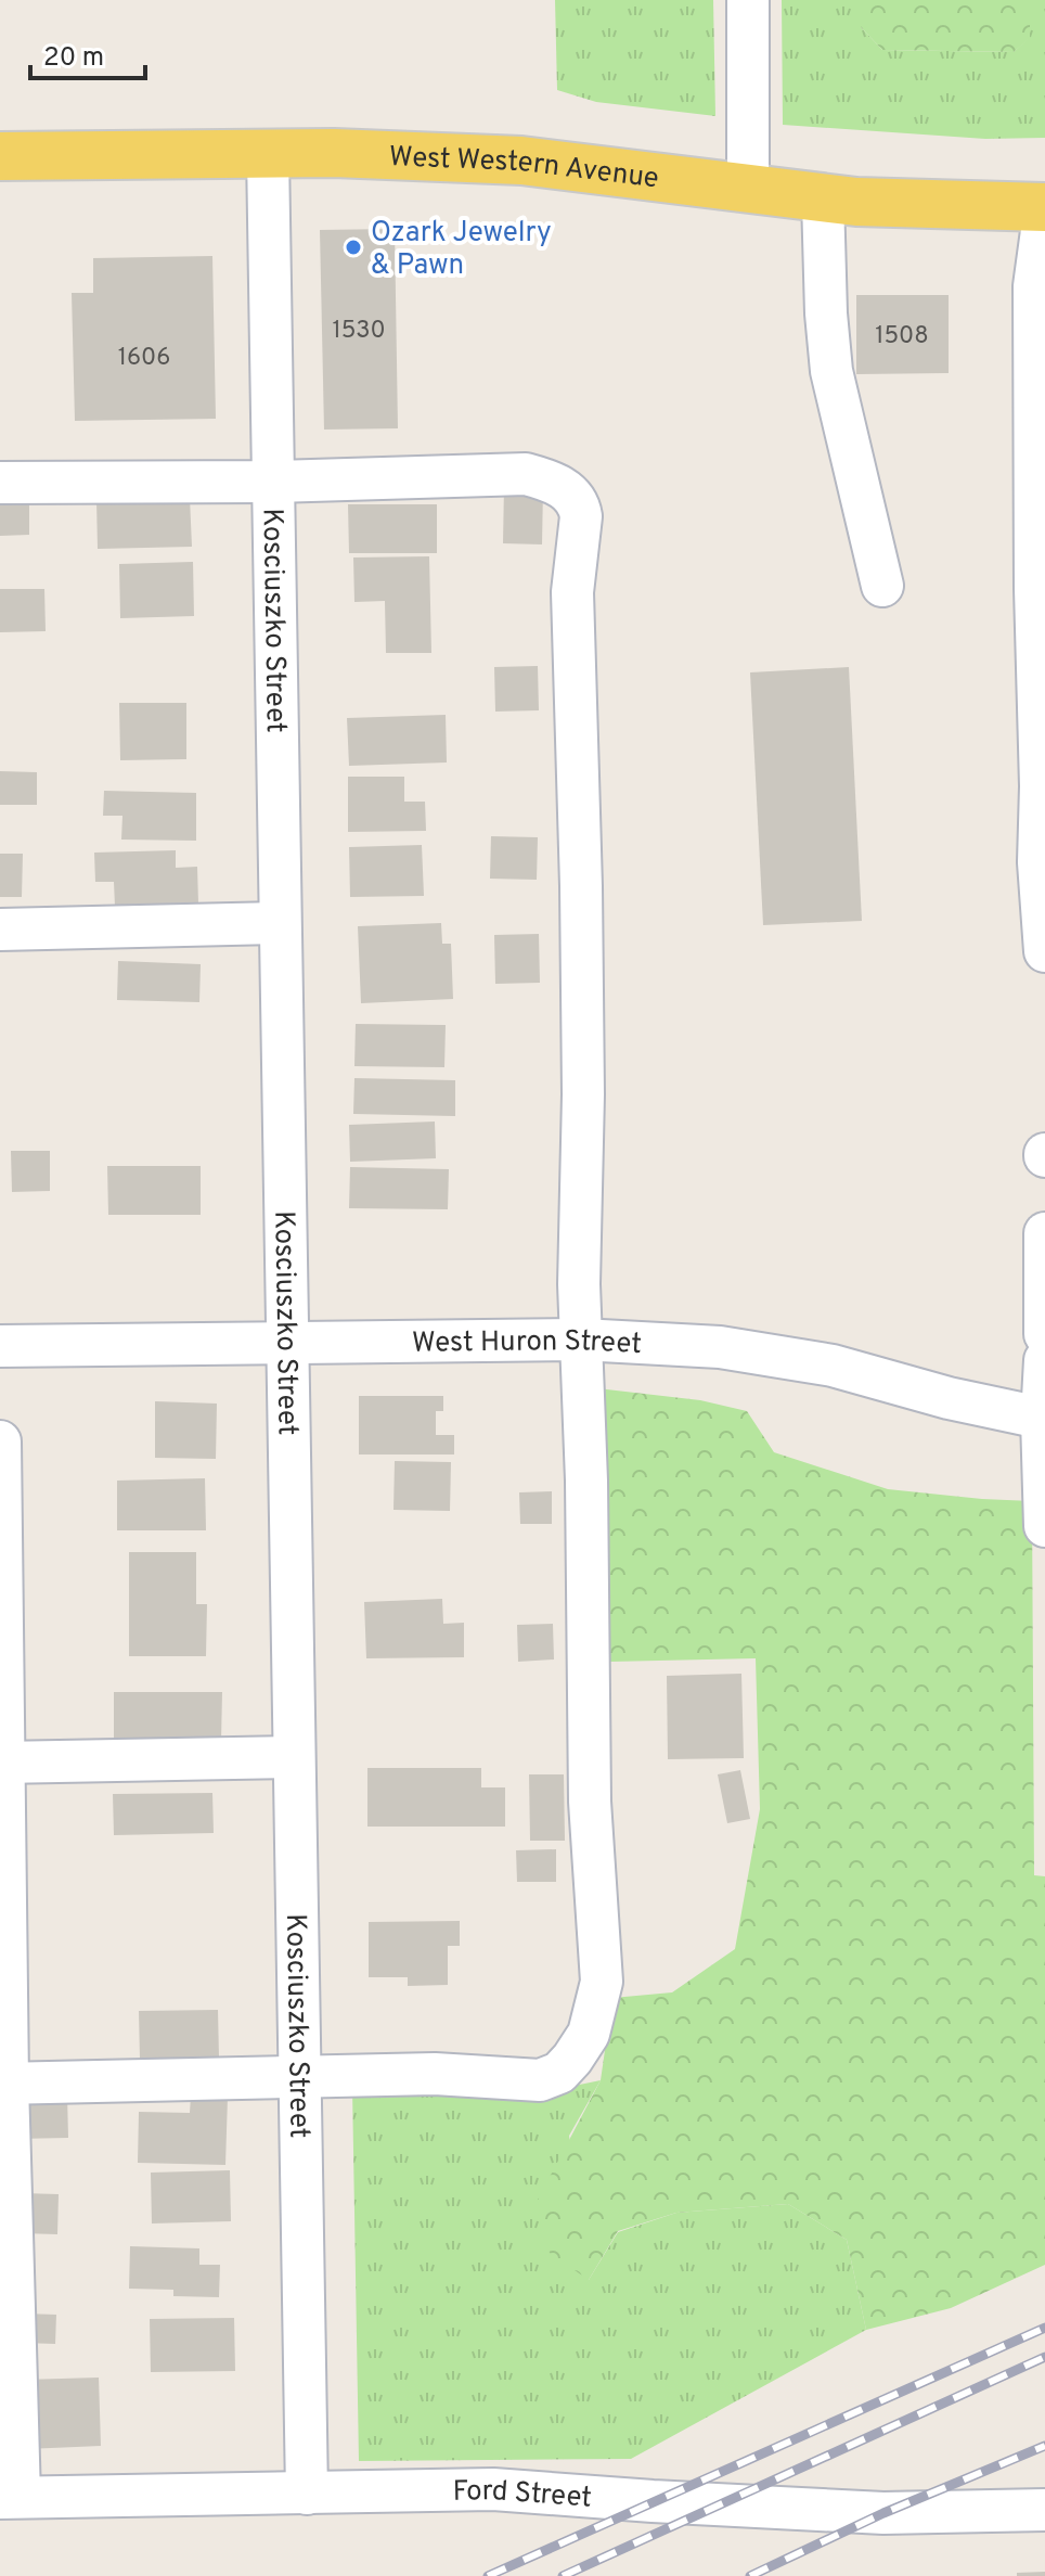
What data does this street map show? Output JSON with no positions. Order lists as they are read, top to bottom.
{
  "streets": {
    "main road": ["West Western Avenue"],
    "street": ["Kosciuszko Street", "West Huron Street", "Ford Street"]
  },
  "crossings": [
    ["West Western Avenue", "Kosciuszko Street"],
    ["Kosciuszko Street", "West Huron Street"],
    ["Kosciuszko Street", "Ford Street"]
  ],
  "places": ["Ozark Jewelry & Pawn"],
  "house_numbers": ["1530", "1508", "1606"],
  "scale_bar": "20 m"
}
